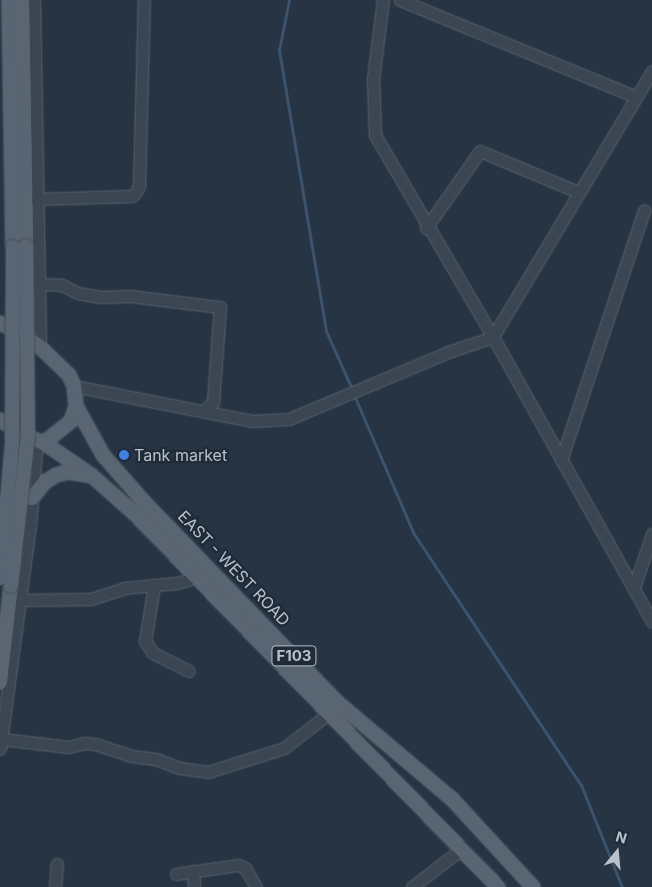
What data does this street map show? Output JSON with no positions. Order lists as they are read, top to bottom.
{
  "streets": {
    "main road": ["EAST - WEST ROAD", "F103"]
  },
  "places": ["Tank market"],
  "north": "top"
}
